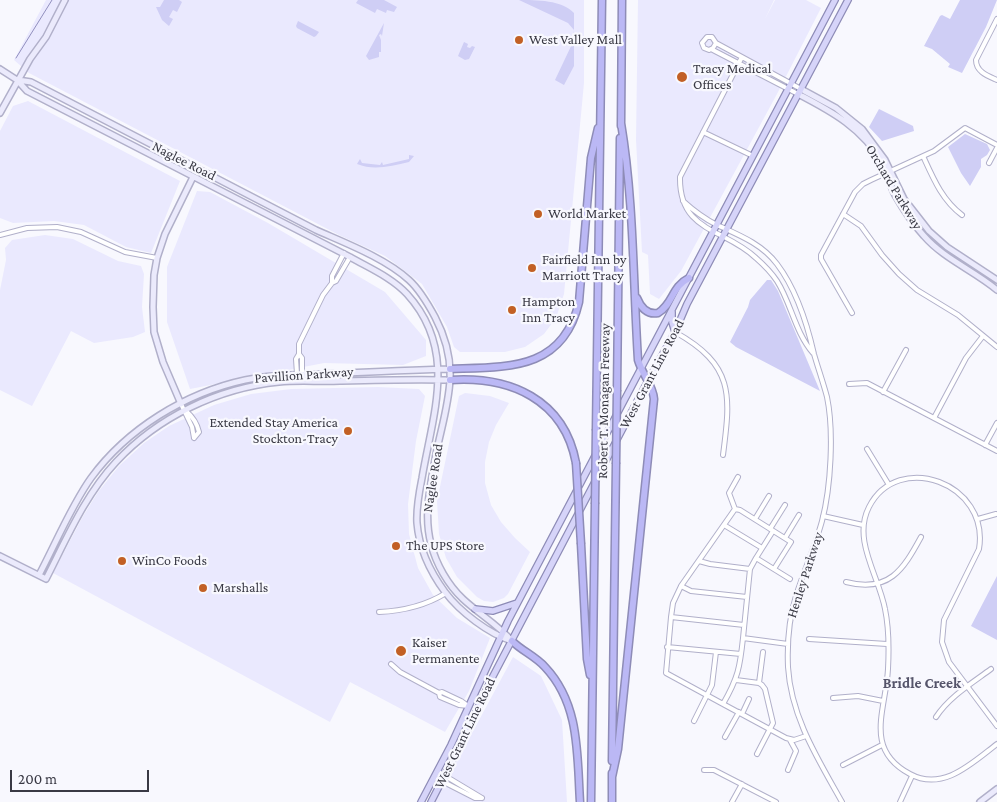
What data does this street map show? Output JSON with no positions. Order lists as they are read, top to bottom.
{
  "streets": {
    "highway": ["Robert T. Monagan Freeway"],
    "main road": [
      "Naglee Road",
      "Orchard Parkway",
      "West Grant Line Road",
      "Pavillion Parkway"
    ],
    "street": ["Henley Parkway"]
  },
  "crossings": [
    ["Naglee Road", "West Grant Line Road"],
    ["Naglee Road", "Pavillion Parkway"],
    ["Orchard Parkway", "West Grant Line Road"]
  ],
  "districts": ["Bridle Creek"],
  "places": [
    "West Valley Mall",
    "Tracy Medical Offices",
    "World Market",
    "Fairfield Inn by Marriott Tracy",
    "Hampton Inn Tracy",
    "Extended Stay America Stockton-Tracy",
    "The UPS Store",
    "WinCo Foods",
    "Marshalls",
    "Kaiser Permanente"
  ],
  "scale_bar": "200 m"
}
